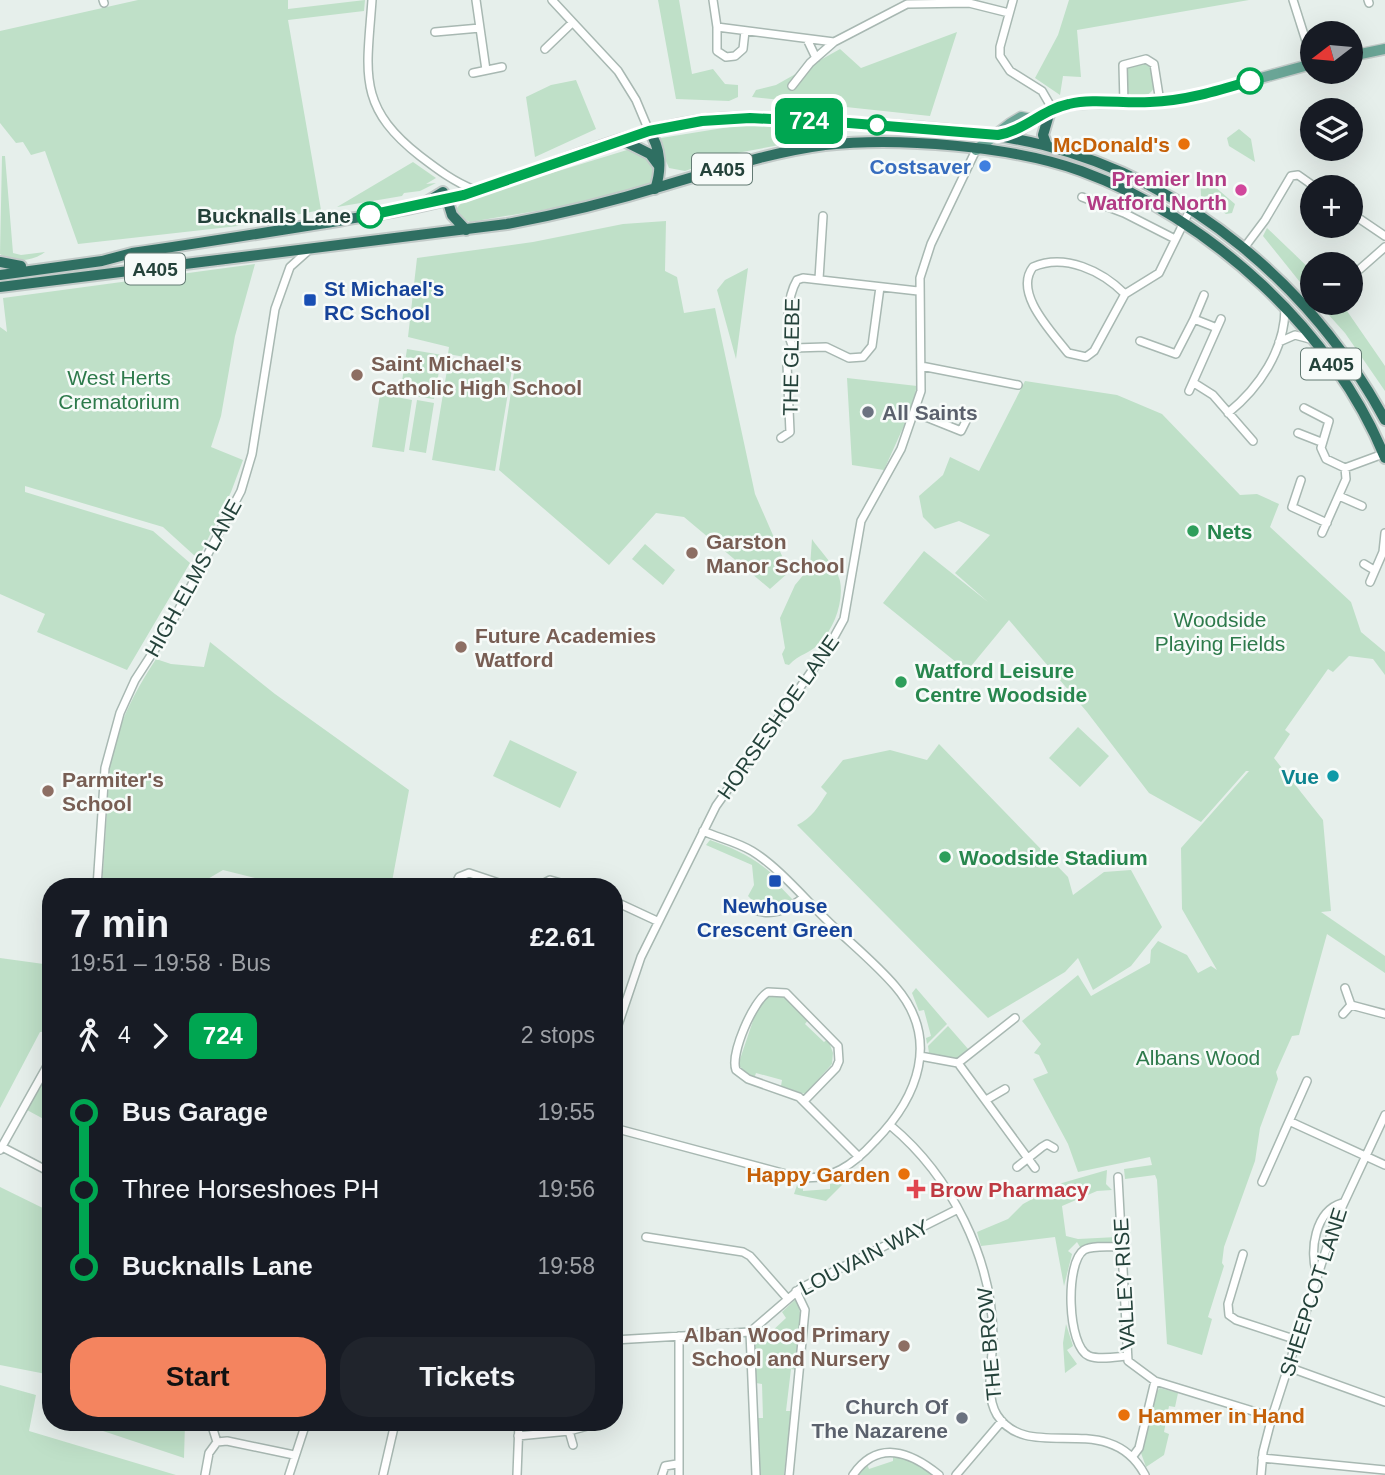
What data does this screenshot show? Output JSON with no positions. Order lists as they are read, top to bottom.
{
  "streets": {
    "highway": ["A405"],
    "street": [
      "THE GLEBE",
      "HIGH ELMS LANE",
      "HORSESHOE LANE",
      "LOUVAIN WAY",
      "VALLEY RISE",
      "SHEEPCOT LANE",
      "THE BROW"
    ]
  },
  "crossings": [
    ["A405", "HORSESHOE LANE"],
    ["THE GLEBE", "HORSESHOE LANE"],
    ["LOUVAIN WAY", "THE BROW"],
    ["VALLEY RISE", "SHEEPCOT LANE"]
  ],
  "parks": ["West Herts Crematorium", "Woodside Playing Fields", "Albans Wood"],
  "places": {
    "other": [
      "McDonald's",
      "Costsaver",
      "Premier Inn Watford North",
      "Bucknalls Lane",
      "Saint Michael's Catholic High School",
      "All Saints",
      "Nets",
      "Garston Manor School",
      "Future Academies Watford",
      "Watford Leisure Centre Woodside",
      "Vue",
      "Parmiter's School",
      "Woodside Stadium",
      "Happy Garden",
      "Alban Wood Primary School and Nursery",
      "Hammer in Hand",
      "Church Of The Nazarene"
    ],
    "transit": ["St Michael's RC School", "Newhouse Crescent Green"],
    "health": ["Brow Pharmacy"]
  },
  "lines": ["bus line 724"],
  "north": "left",
  "page": {
    "on_map": "724",
    "map_buttons": ["+", "−"],
    "heading": ["7 min", "19:51 – 19:58 · Bus", "£2.61"],
    "legs": ["4", "724", "2 stops"],
    "list": [
      {
        "name": "Bus Garage",
        "value": "19:55"
      },
      {
        "name": "Three Horseshoes PH",
        "value": "19:56"
      },
      {
        "name": "Bucknalls Lane",
        "value": "19:58"
      }
    ],
    "buttons": ["Start", "Tickets"]
  }
}
